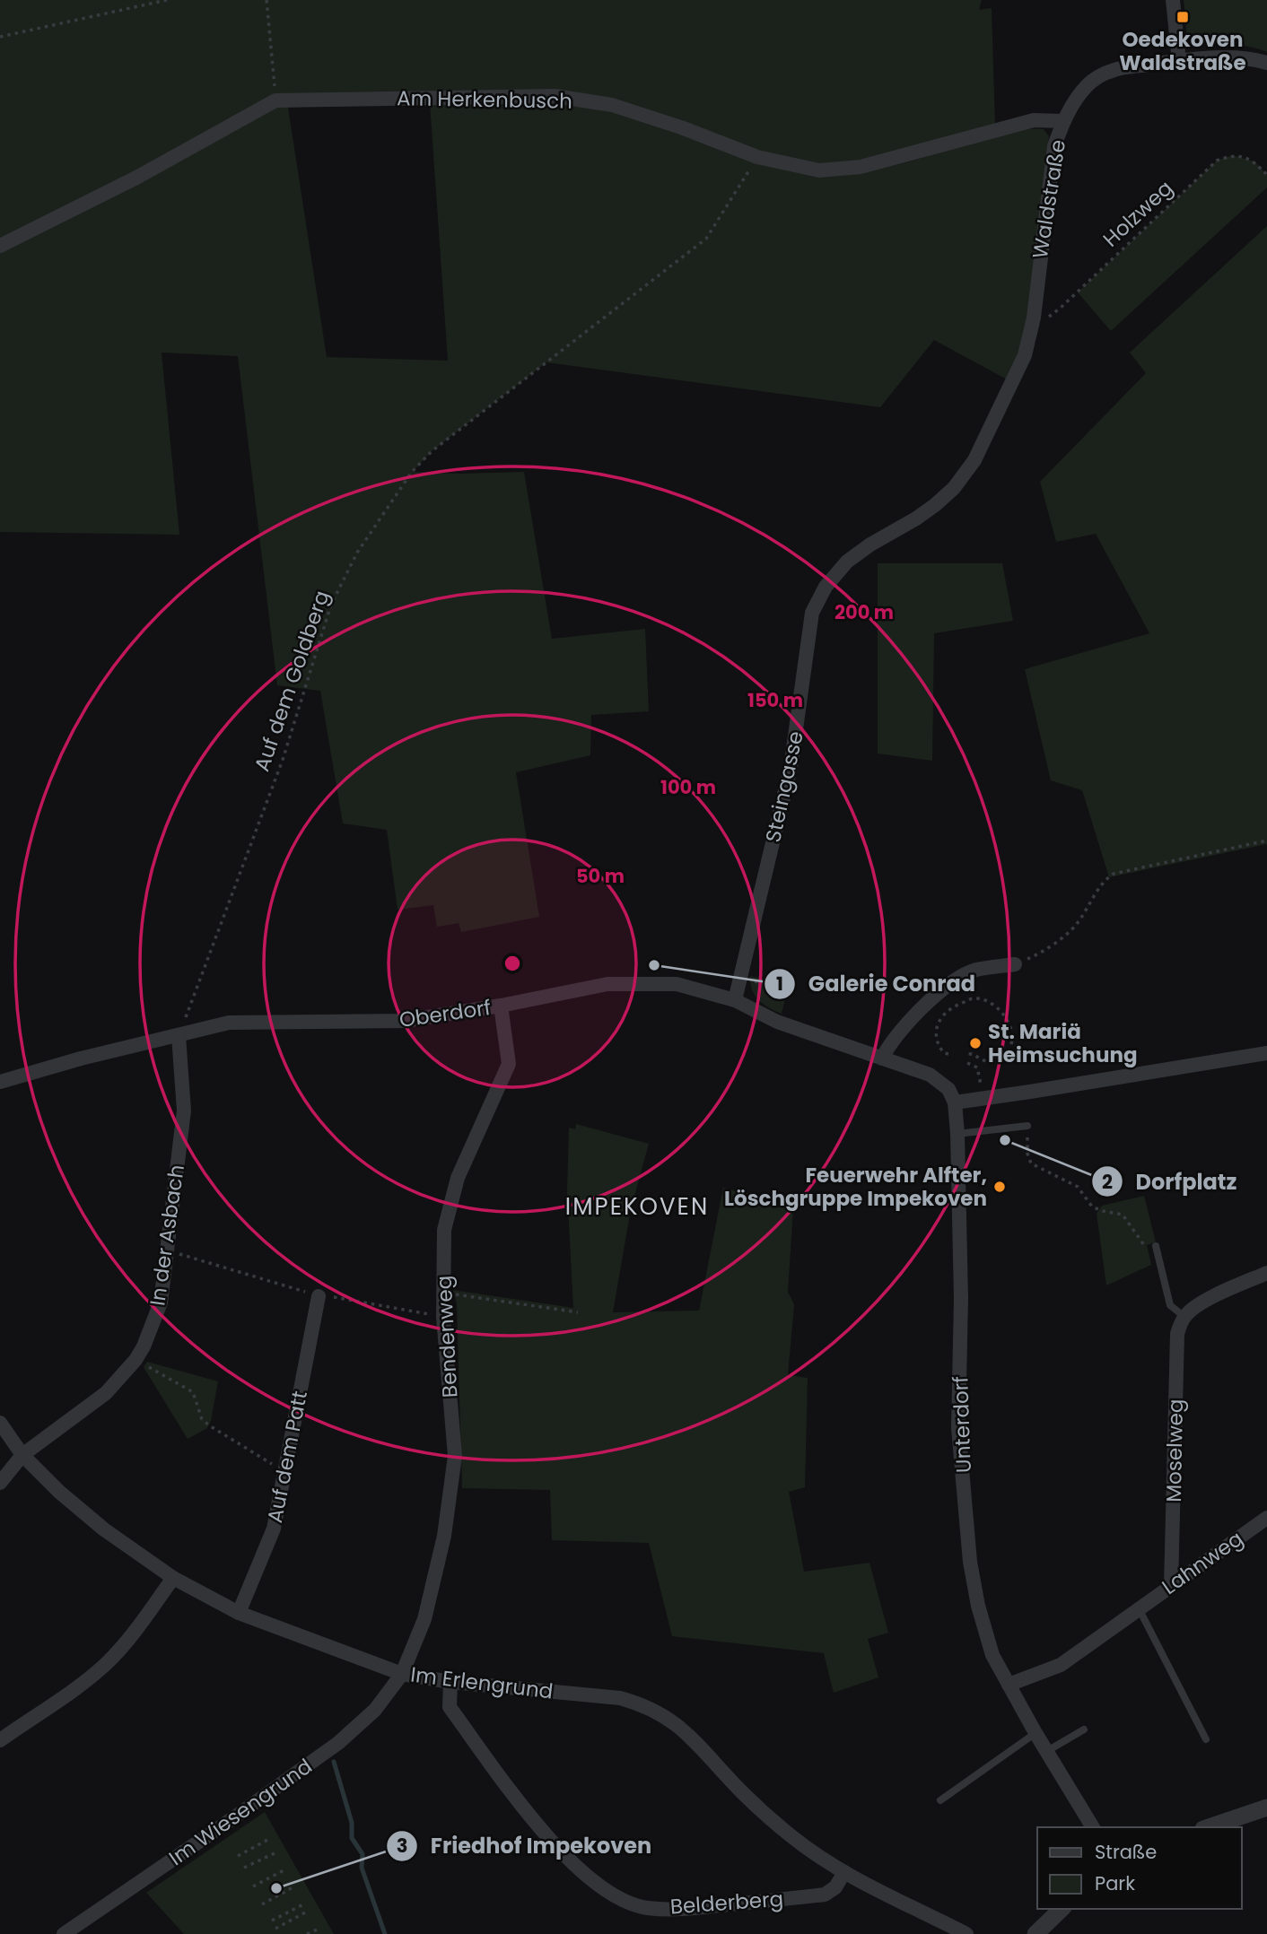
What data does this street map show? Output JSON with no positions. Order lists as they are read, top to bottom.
{
  "streets": {
    "street": [
      "Am Herkenbusch",
      "Waldstraße",
      "Steingasse",
      "Oberdorf",
      "In der Asbach",
      "Bendenweg",
      "Unterdorf",
      "Moselweg",
      "Auf dem Patt",
      "Lahnweg",
      "Im Erlengrund",
      "Im Wiesengrund",
      "Belderberg"
    ],
    "path": ["Holzweg", "Auf dem Goldberg"]
  },
  "crossings": [
    ["Am Herkenbusch", "Waldstraße"],
    ["Am Herkenbusch", "Auf dem Goldberg"],
    ["Waldstraße", "Holzweg"],
    ["Waldstraße", "Steingasse"],
    ["Auf dem Goldberg", "Oberdorf"],
    ["Auf dem Goldberg", "In der Asbach"],
    ["Steingasse", "Oberdorf"],
    ["Oberdorf", "In der Asbach"],
    ["Oberdorf", "Bendenweg"],
    ["Oberdorf", "Unterdorf"],
    ["In der Asbach", "Im Erlengrund"],
    ["Bendenweg", "Im Erlengrund"],
    ["Bendenweg", "Im Wiesengrund"],
    ["Unterdorf", "Lahnweg"],
    ["Moselweg", "Lahnweg"],
    ["Auf dem Patt", "Im Erlengrund"],
    ["Im Erlengrund", "Im Wiesengrund"],
    ["Im Erlengrund", "Belderberg"]
  ],
  "districts": ["IMPEKOVEN"],
  "places": {
    "transit": ["Oedekoven Waldstraße"],
    "other": [
      "Galerie Conrad",
      "St. Mariä Heimsuchung",
      "Dorfplatz",
      "Feuerwehr Alfter, Löschgruppe Impekoven",
      "Friedhof Impekoven"
    ]
  },
  "legend": ["Straße", "Park"],
  "rings": [
    "200 m",
    "150 m",
    "100 m",
    "50 m"
  ]
}
